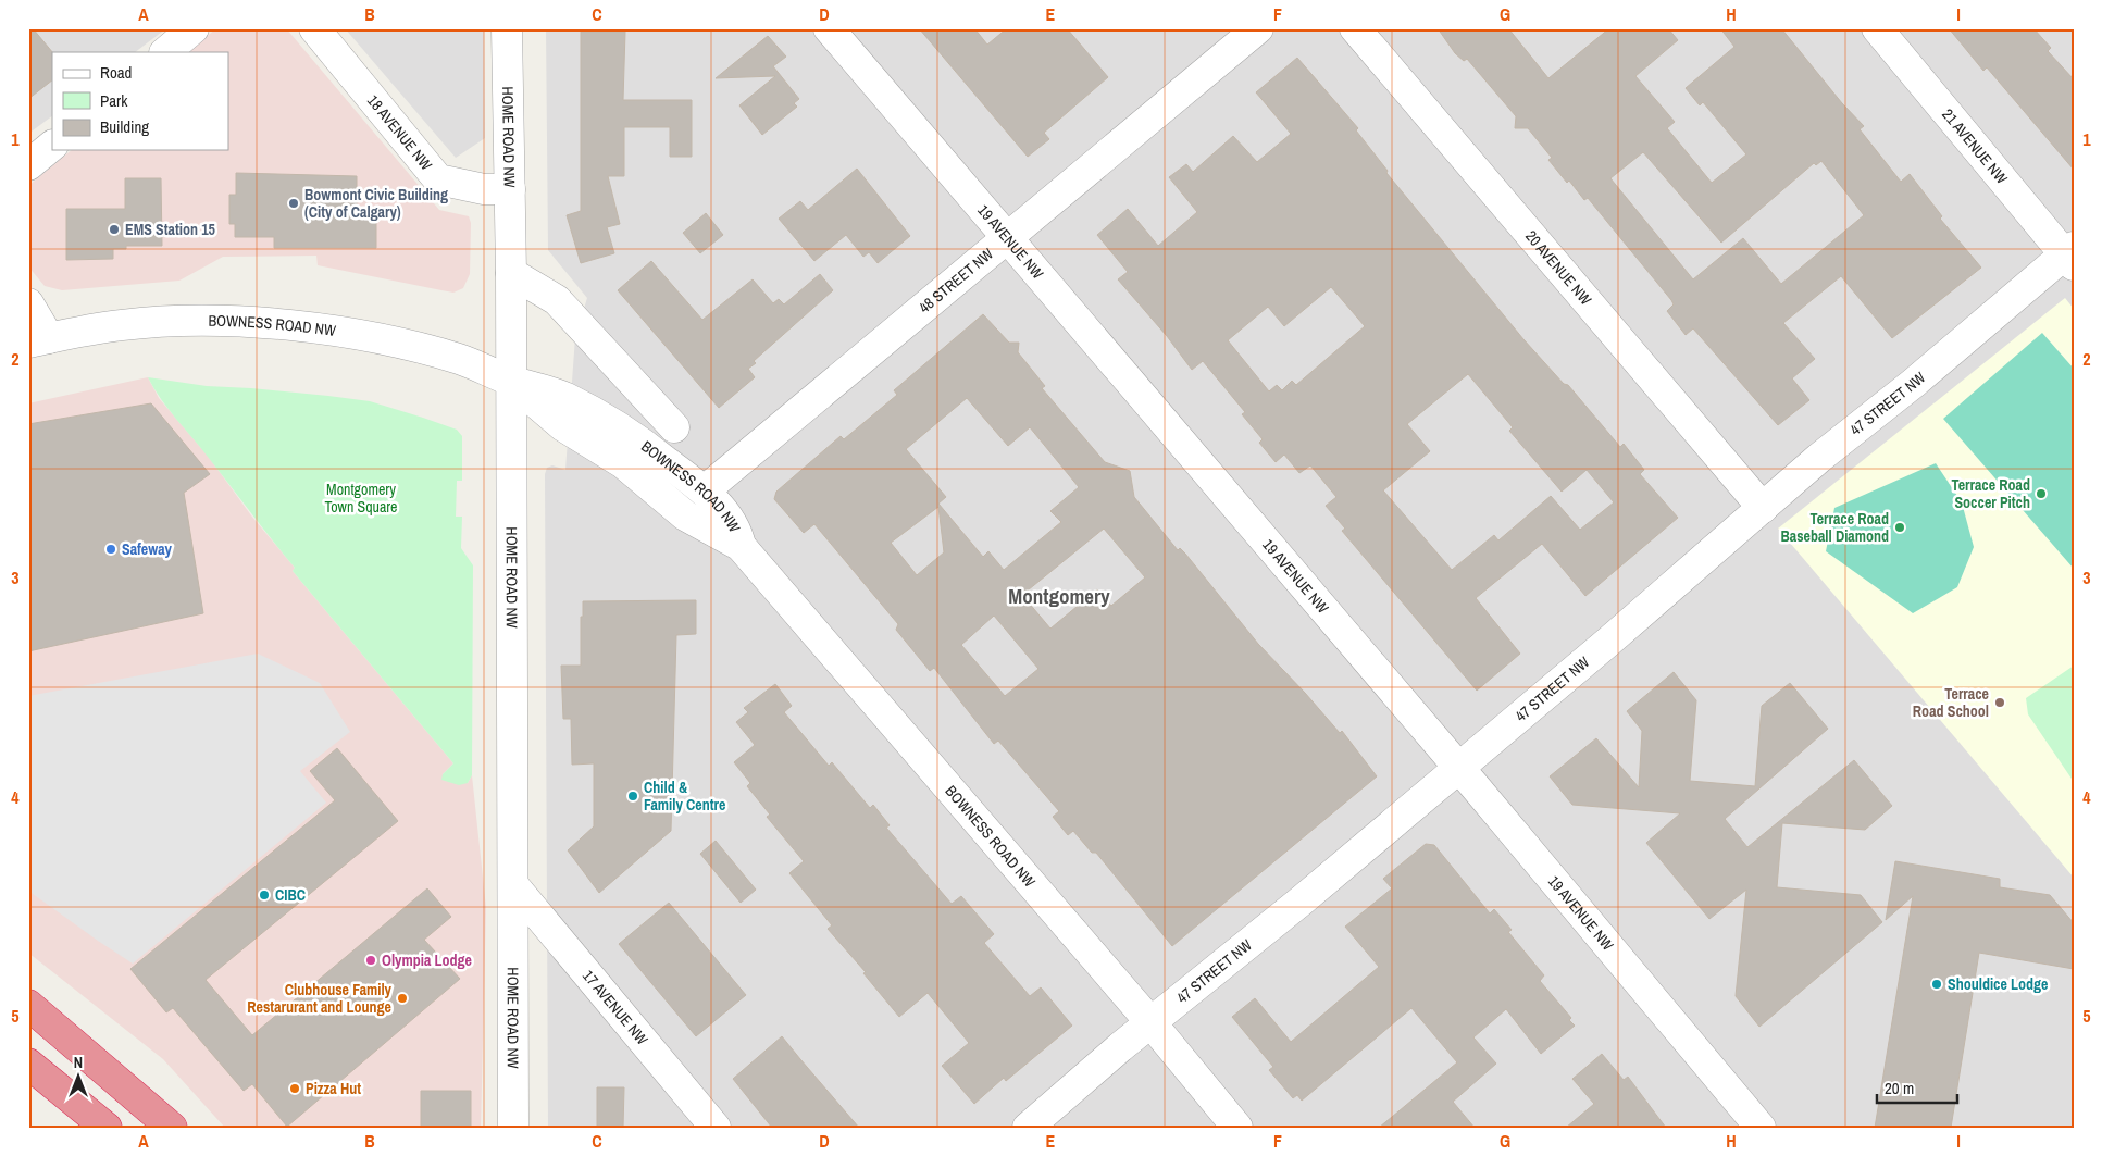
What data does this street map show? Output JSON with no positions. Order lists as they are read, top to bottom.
{
  "streets": {
    "street": [
      "18 AVENUE NW",
      "HOME ROAD NW",
      "21 AVENUE NW",
      "19 AVENUE NW",
      "20 AVENUE NW",
      "48 STREET NW",
      "BOWNESS ROAD NW",
      "47 STREET NW",
      "17 AVENUE NW"
    ]
  },
  "crossings": [
    ["18 AVENUE NW", "HOME ROAD NW"],
    ["HOME ROAD NW", "BOWNESS ROAD NW"],
    ["HOME ROAD NW", "17 AVENUE NW"],
    ["21 AVENUE NW", "47 STREET NW"],
    ["19 AVENUE NW", "48 STREET NW"],
    ["19 AVENUE NW", "47 STREET NW"],
    ["20 AVENUE NW", "47 STREET NW"],
    ["48 STREET NW", "BOWNESS ROAD NW"],
    ["BOWNESS ROAD NW", "47 STREET NW"]
  ],
  "districts": ["Montgomery"],
  "parks": ["Montgomery Town Square"],
  "places": [
    "Bowmont Civic Building (City of Calgary)",
    "EMS Station 15",
    "Terrace Road Soccer Pitch",
    "Terrace Road Baseball Diamond",
    "Safeway",
    "Terrace Road School",
    "Child & Family Centre",
    "CIBC",
    "Olympia Lodge",
    "Shouldice Lodge",
    "Clubhouse Family Restarurant and Lounge",
    "Pizza Hut"
  ],
  "legend": ["Road", "Park", "Building"],
  "scale_bar": "20 m",
  "north": "top",
  "grid": {
    "columns": [
      "A",
      "B",
      "C",
      "D",
      "E",
      "F",
      "G",
      "H",
      "I"
    ],
    "rows": [
      "1",
      "2",
      "3",
      "4",
      "5"
    ]
  }
}
